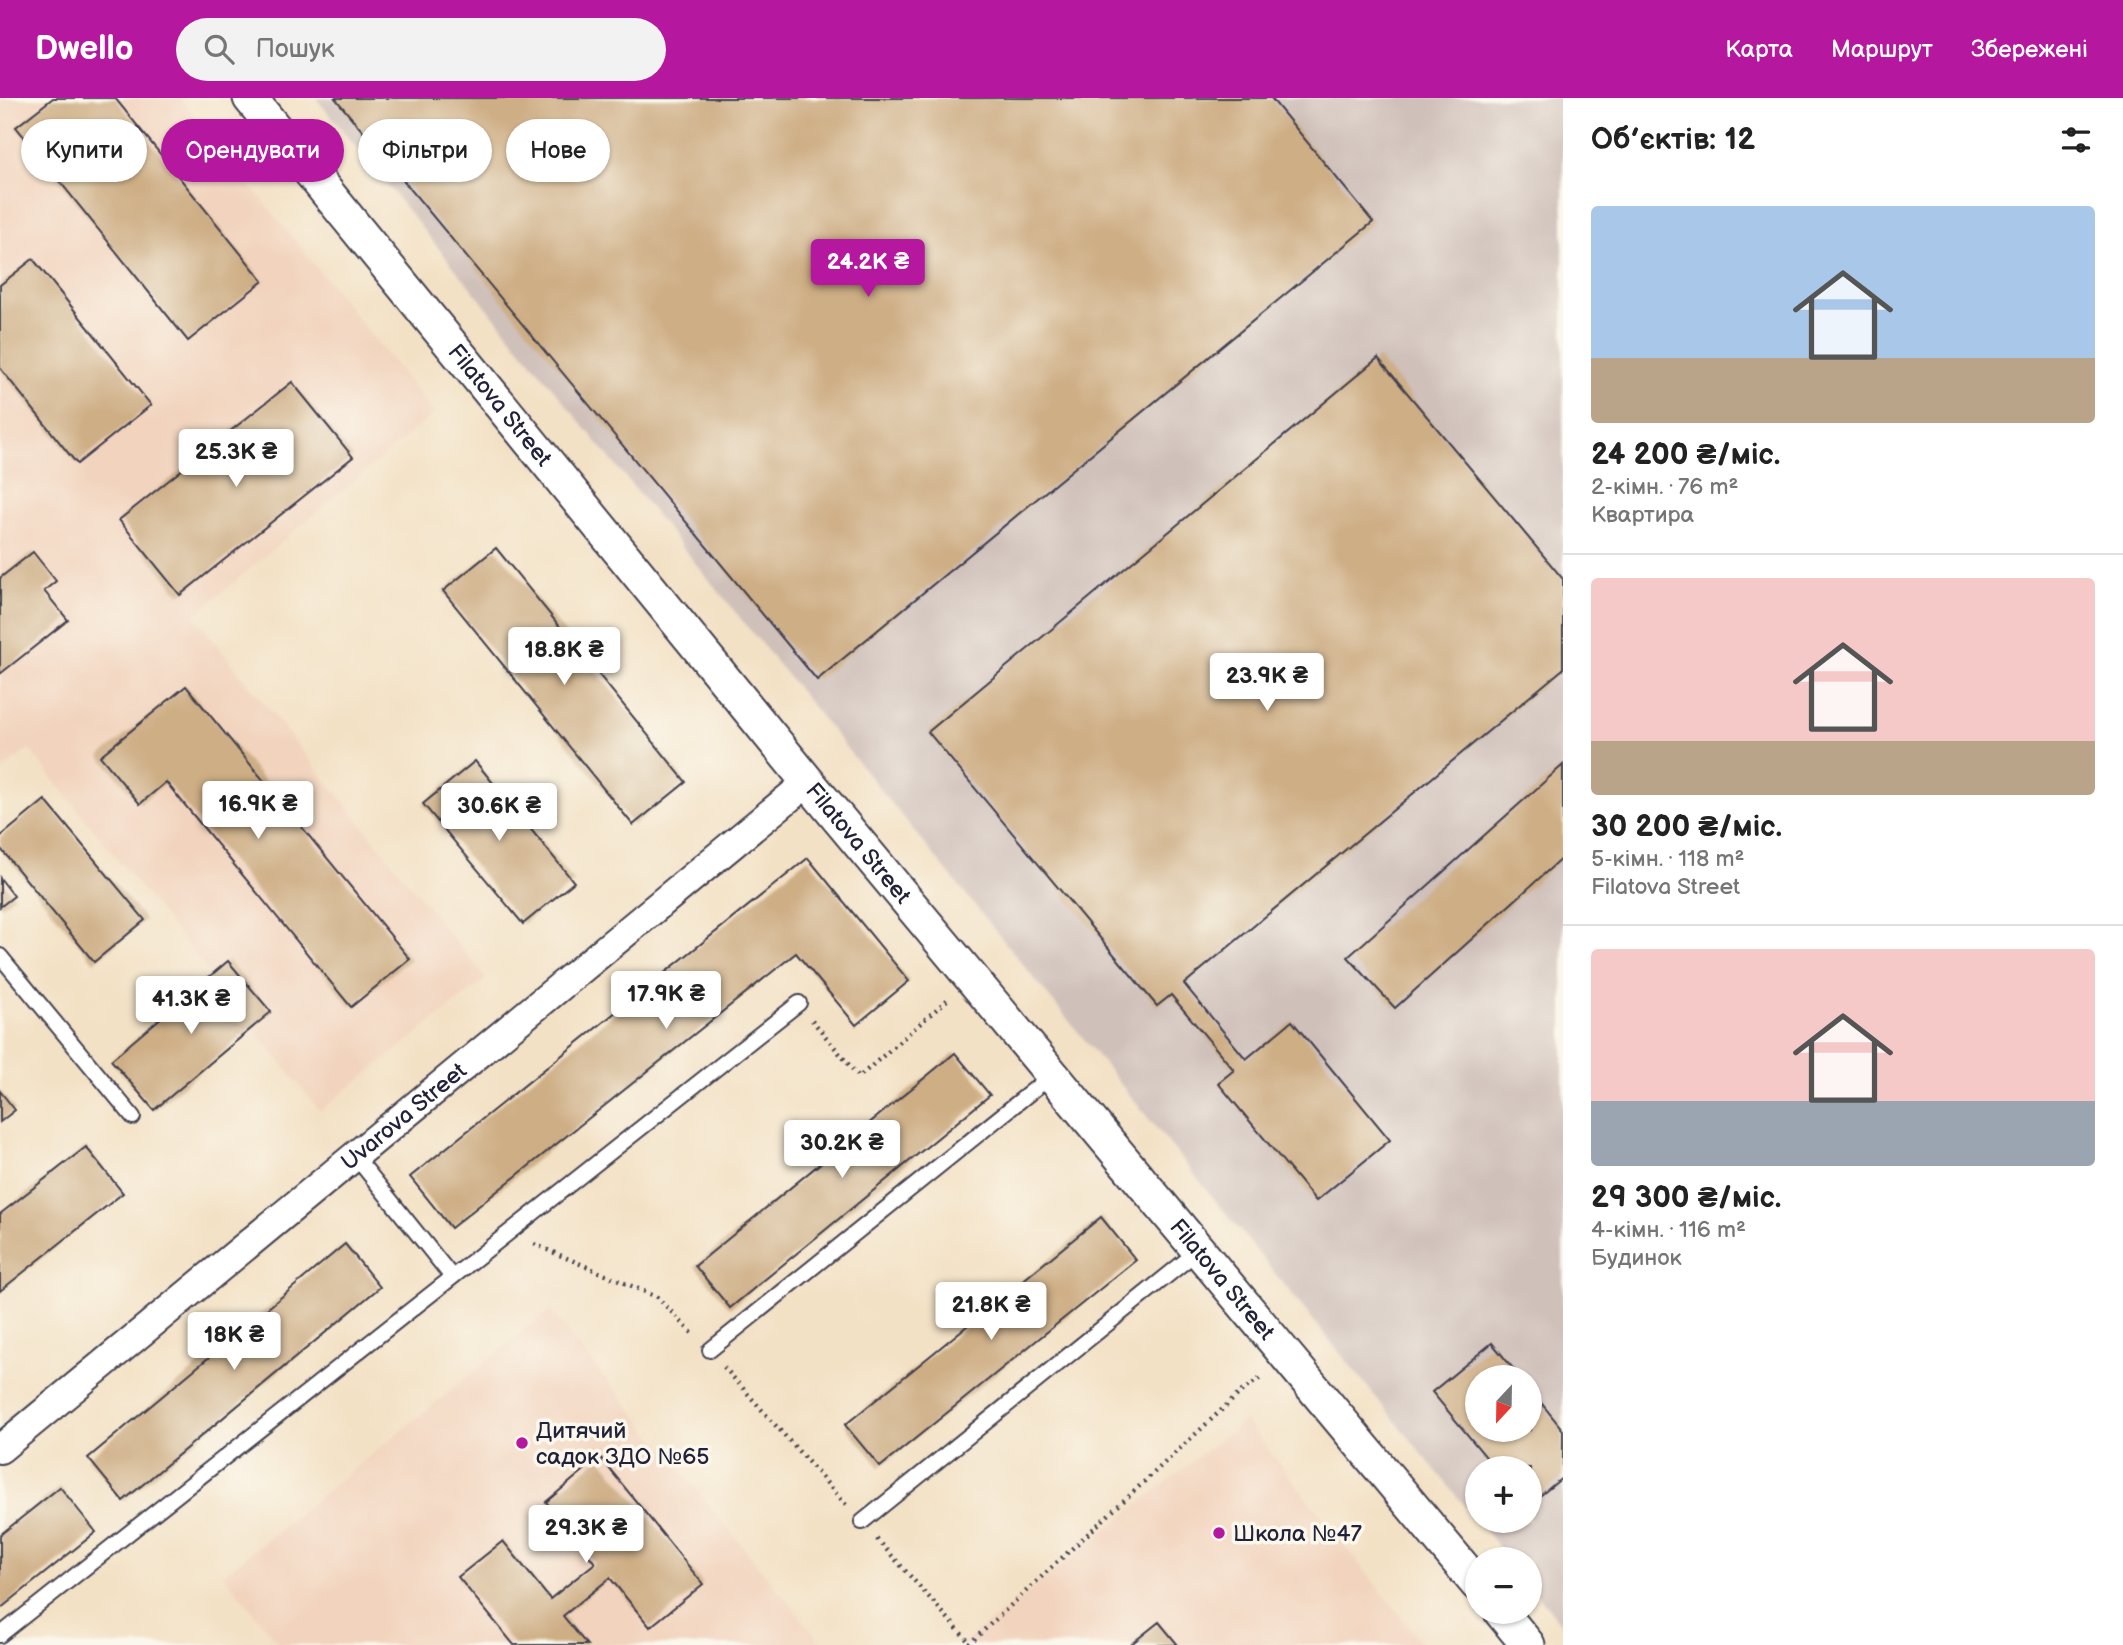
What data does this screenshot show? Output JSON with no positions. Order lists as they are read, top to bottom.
{
  "streets": {
    "street": ["Filatova Street", "Uvarova Street"]
  },
  "crossings": [
    ["Filatova Street", "Uvarova Street"]
  ],
  "places": ["Дитячий садок ЗДО №65", "Школа №47"],
  "north": "bottom",
  "page": {
    "header": "Dwello",
    "search": "Пошук",
    "nav": ["Карта", "Маршрут", "Збережені"],
    "heading": "Об’єктів: 12",
    "chip": [
      "Купити",
      "Орендувати",
      "Фільтри",
      "Нове"
    ],
    "list": [
      {
        "name": "24 200 ₴/міс.",
        "note": "2-кімн. · 76 m² · Квартира"
      },
      {
        "name": "30 200 ₴/міс.",
        "note": "5-кімн. · 118 m² · Filatova Street"
      },
      {
        "name": "29 300 ₴/міс.",
        "note": "4-кімн. · 116 m² · Будинок"
      }
    ],
    "price": [
      "24.2K ₴",
      "25.3K ₴",
      "18.8K ₴",
      "23.9K ₴",
      "16.9K ₴",
      "30.6K ₴",
      "17.9K ₴",
      "41.3K ₴",
      "30.2K ₴",
      "21.8K ₴",
      "18K ₴",
      "29.3K ₴"
    ],
    "map_buttons": ["+", "−"]
  }
}
